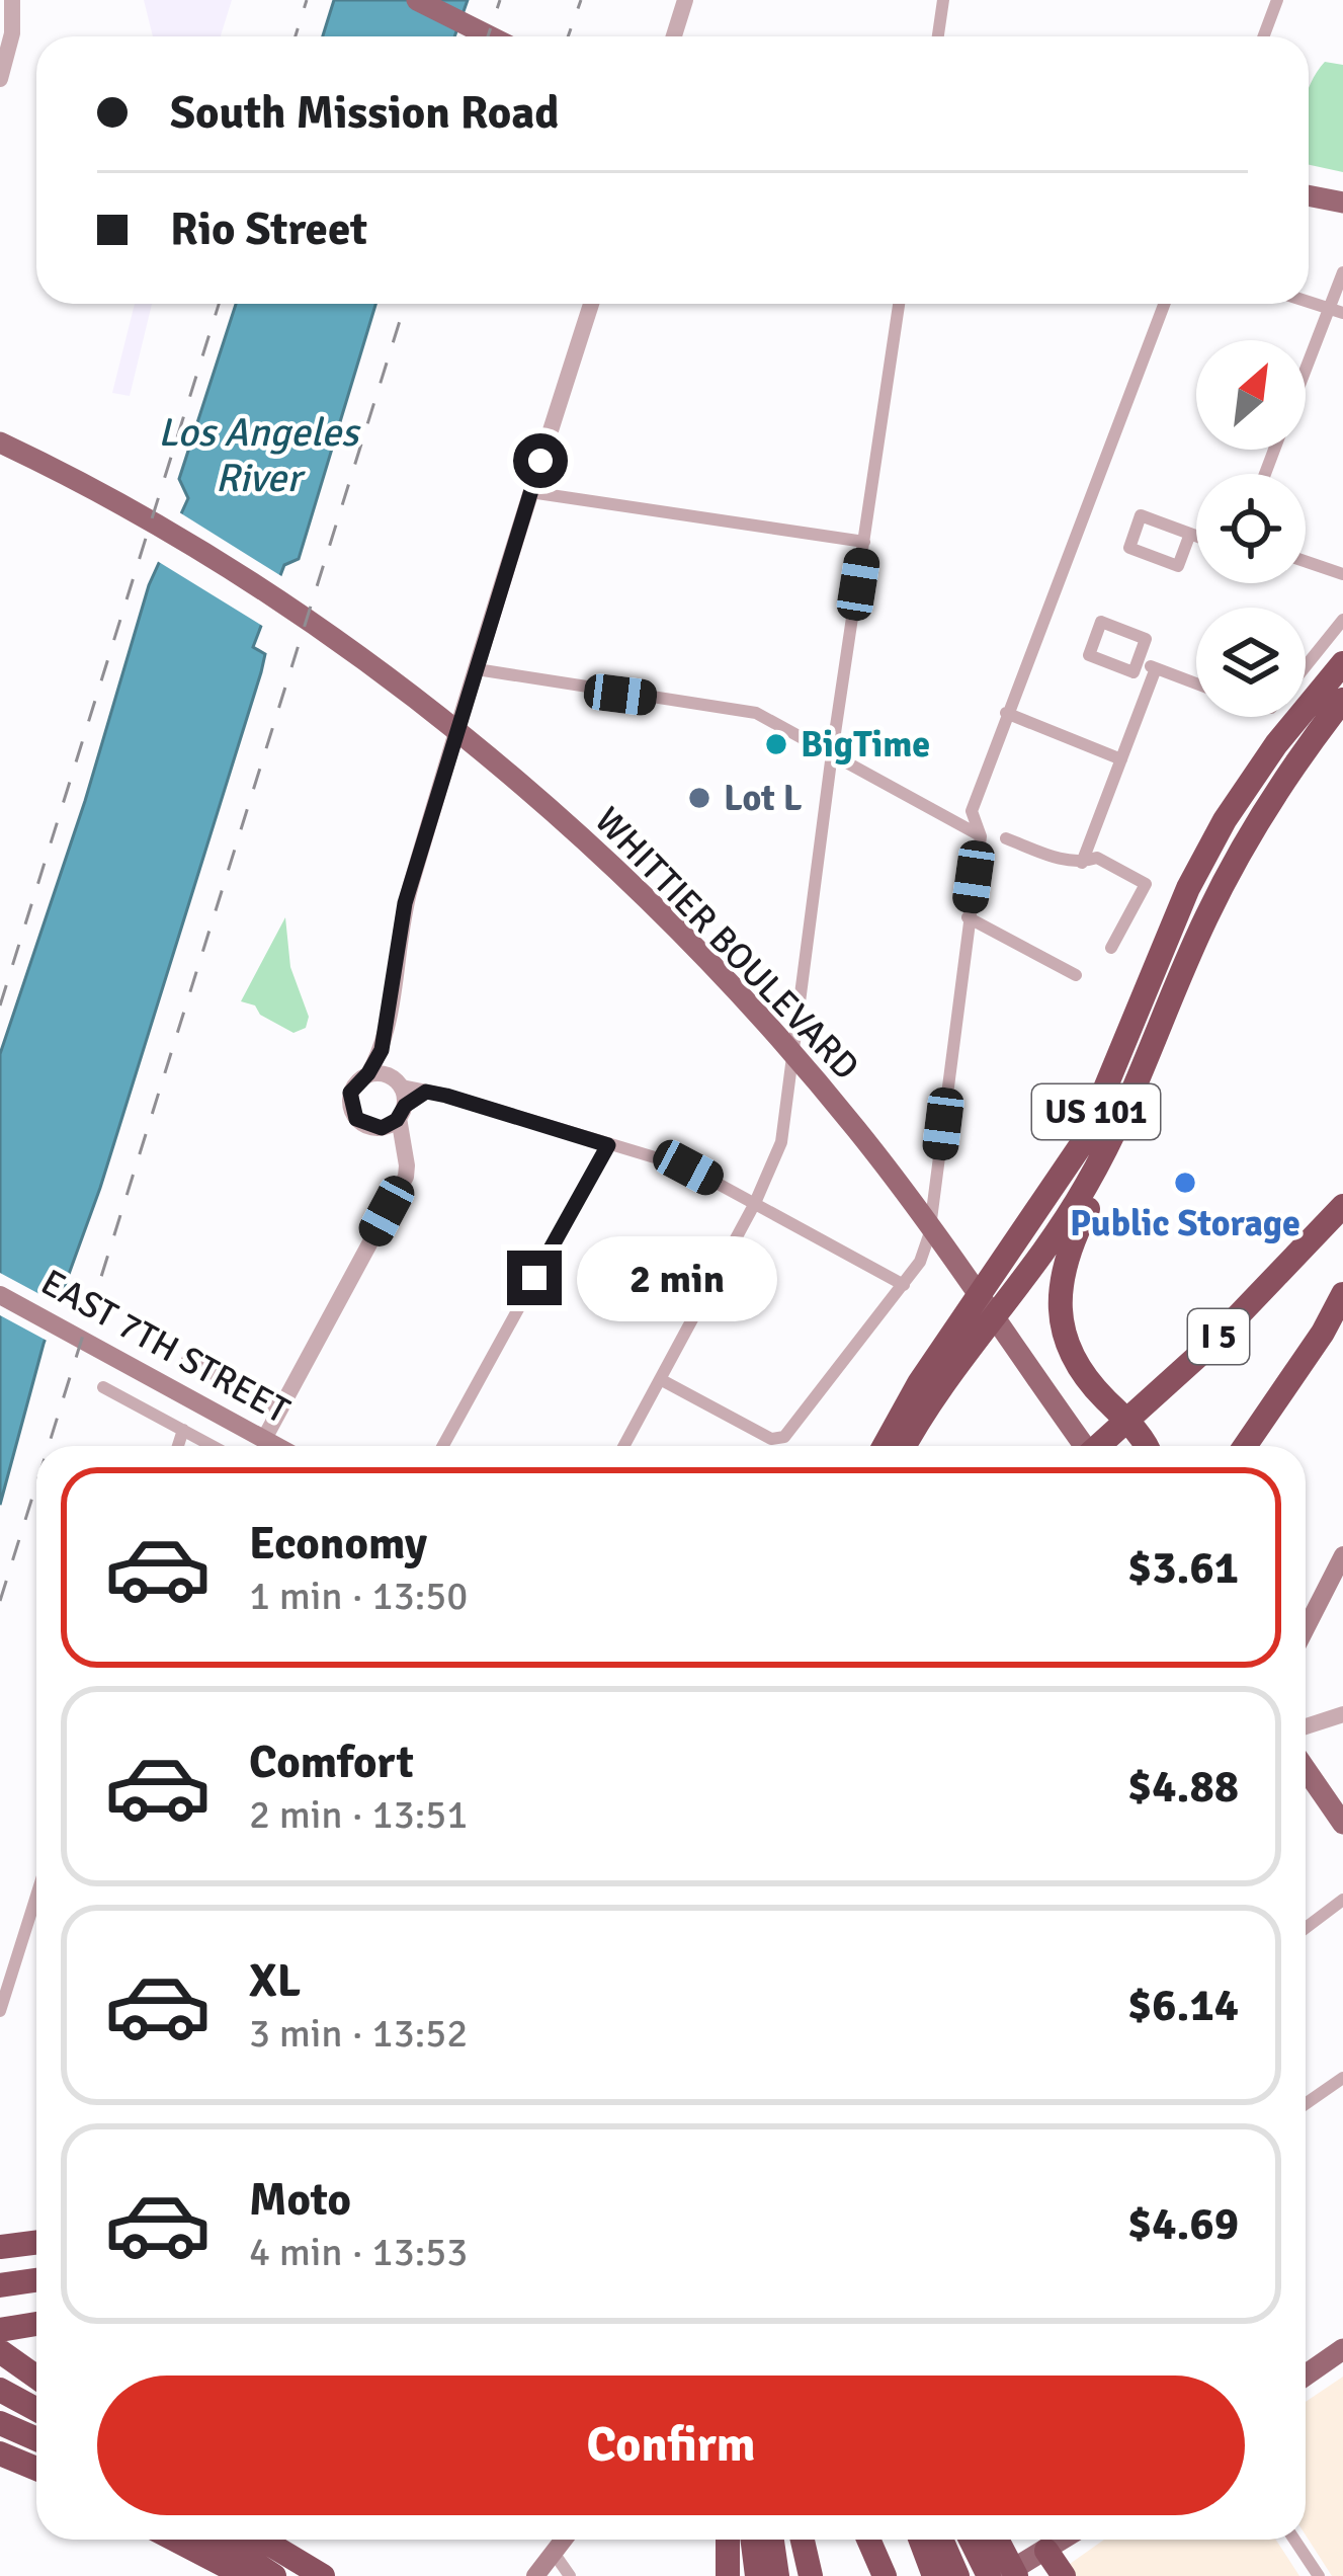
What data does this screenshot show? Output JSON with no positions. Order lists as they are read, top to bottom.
{
  "streets": {
    "highway": ["US 101", "I 5"],
    "main road": ["WHITTIER BOULEVARD", "EAST 7TH STREET"]
  },
  "water": ["Los Angeles River"],
  "places": ["BigTime", "Lot L", "Public Storage"],
  "north": "top right",
  "page": {
    "banner": ["South Mission Road", "Rio Street"],
    "bubble": "2 min",
    "list": [
      {
        "name": "Economy",
        "note": "1 min · 13:50",
        "value": "$3.61"
      },
      {
        "name": "Comfort",
        "note": "2 min · 13:51",
        "value": "$4.88"
      },
      {
        "name": "XL",
        "note": "3 min · 13:52",
        "value": "$6.14"
      },
      {
        "name": "Moto",
        "note": "4 min · 13:53",
        "value": "$4.69"
      }
    ],
    "buttons": "Confirm"
  }
}
